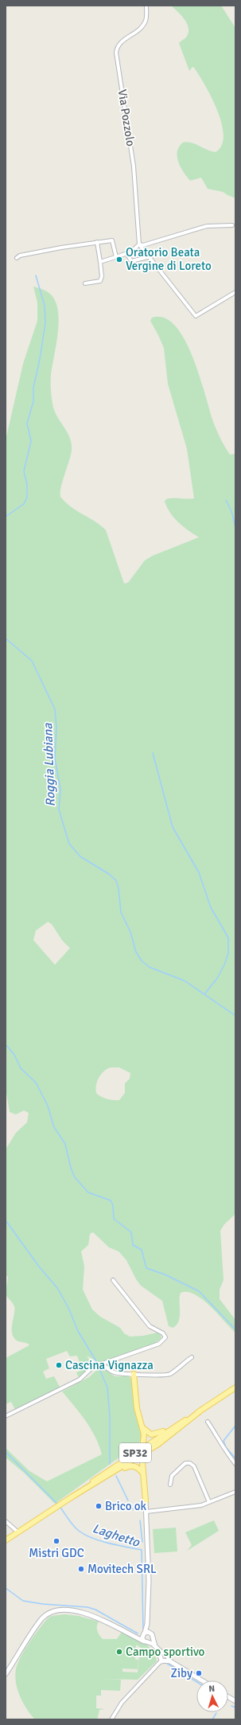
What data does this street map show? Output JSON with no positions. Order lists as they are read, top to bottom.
{
  "streets": {
    "main road": ["SP32"],
    "street": ["Via Pozzolo"]
  },
  "water": ["Roggia Lubiana", "Laghetto"],
  "places": [
    "Oratorio Beata Vergine di Loreto",
    "Cascina Vignazza",
    "Brico ok",
    "Mistri GDC",
    "Movitech SRL",
    "Campo sportivo",
    "Ziby"
  ],
  "north": "top"
}
